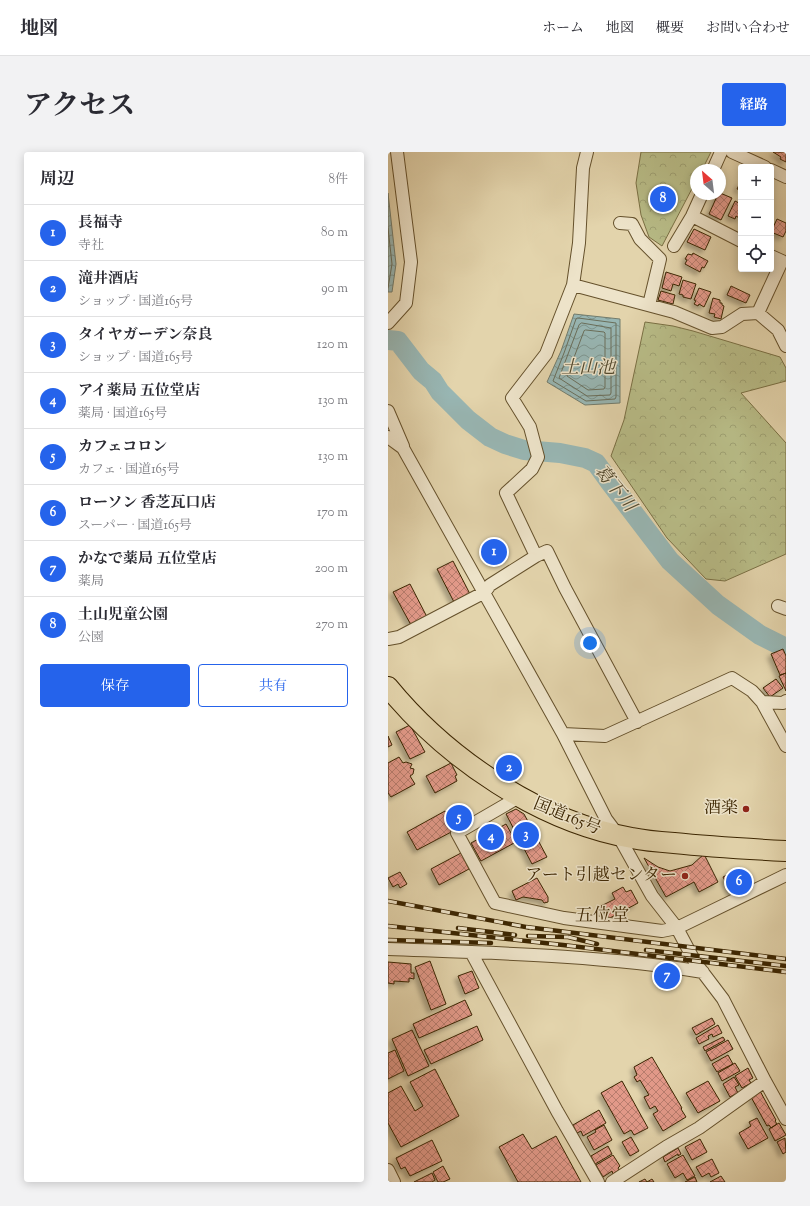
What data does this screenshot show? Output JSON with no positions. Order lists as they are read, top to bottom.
{
  "streets": {
    "highway": ["国道165号"]
  },
  "districts": ["五位堂"],
  "water": ["土山池", "葛下川"],
  "places": ["酒楽", "アート引越センター"],
  "north": "top left",
  "page": {
    "header": "地図",
    "nav": [
      "ホーム",
      "地図",
      "概要",
      "お問い合わせ"
    ],
    "title": "アクセス",
    "buttons": [
      "経路",
      ["保存", "共有"]
    ],
    "heading": ["周辺", "8件"],
    "map_buttons": ["+", "−"],
    "pins": [
      "8",
      "1",
      "2",
      "5",
      "3",
      "4",
      "6",
      "7"
    ],
    "list": [
      {
        "mark": "1",
        "name": "長福寺",
        "note": "寺社",
        "value": "80 m"
      },
      {
        "mark": "2",
        "name": "滝井酒店",
        "note": "ショップ · 国道165号",
        "value": "90 m"
      },
      {
        "mark": "3",
        "name": "タイヤガーデン奈良",
        "note": "ショップ · 国道165号",
        "value": "120 m"
      },
      {
        "mark": "4",
        "name": "アイ薬局 五位堂店",
        "note": "薬局 · 国道165号",
        "value": "130 m"
      },
      {
        "mark": "5",
        "name": "カフェコロン",
        "note": "カフェ · 国道165号",
        "value": "130 m"
      },
      {
        "mark": "6",
        "name": "ローソン 香芝瓦口店",
        "note": "スーパー · 国道165号",
        "value": "170 m"
      },
      {
        "mark": "7",
        "name": "かなで薬局 五位堂店",
        "note": "薬局",
        "value": "200 m"
      },
      {
        "mark": "8",
        "name": "土山児童公園",
        "note": "公園",
        "value": "270 m"
      }
    ]
  }
}
